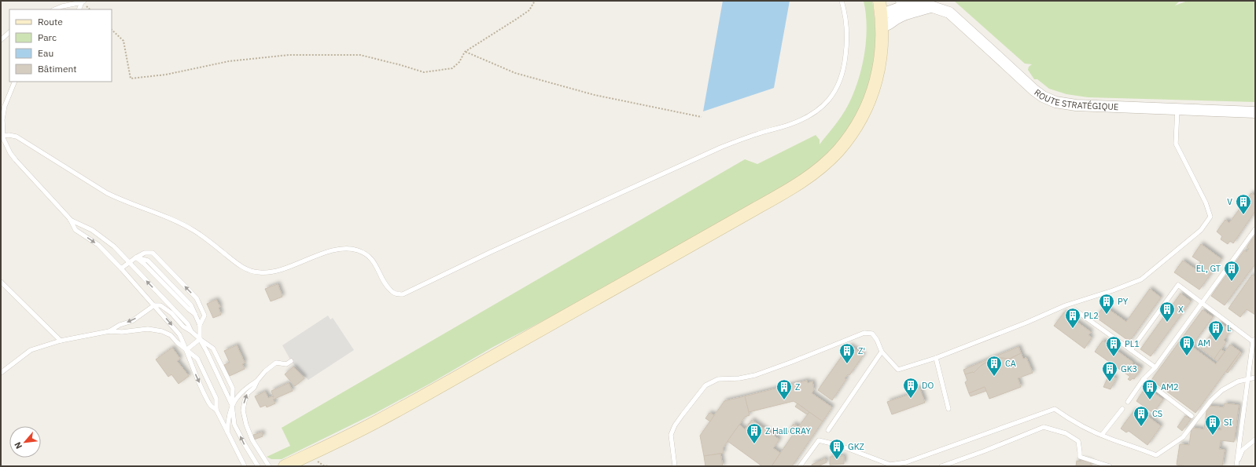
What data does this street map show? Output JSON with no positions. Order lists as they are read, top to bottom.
{
  "streets": {
    "street": ["ROUTE STRATÉGIQUE"]
  },
  "places": {
    "building": [
      "V",
      "EL, GT",
      "PY",
      "X",
      "PL2",
      "L",
      "AM",
      "PL1",
      "Z'",
      "CA",
      "GK3",
      "DO",
      "Z",
      "AM2",
      "CS",
      "SI",
      "Z Hall CRAY",
      "GKZ"
    ]
  },
  "legend": [
    "Route",
    "Parc",
    "Eau",
    "Bâtiment"
  ],
  "north": "bottom left"
}
